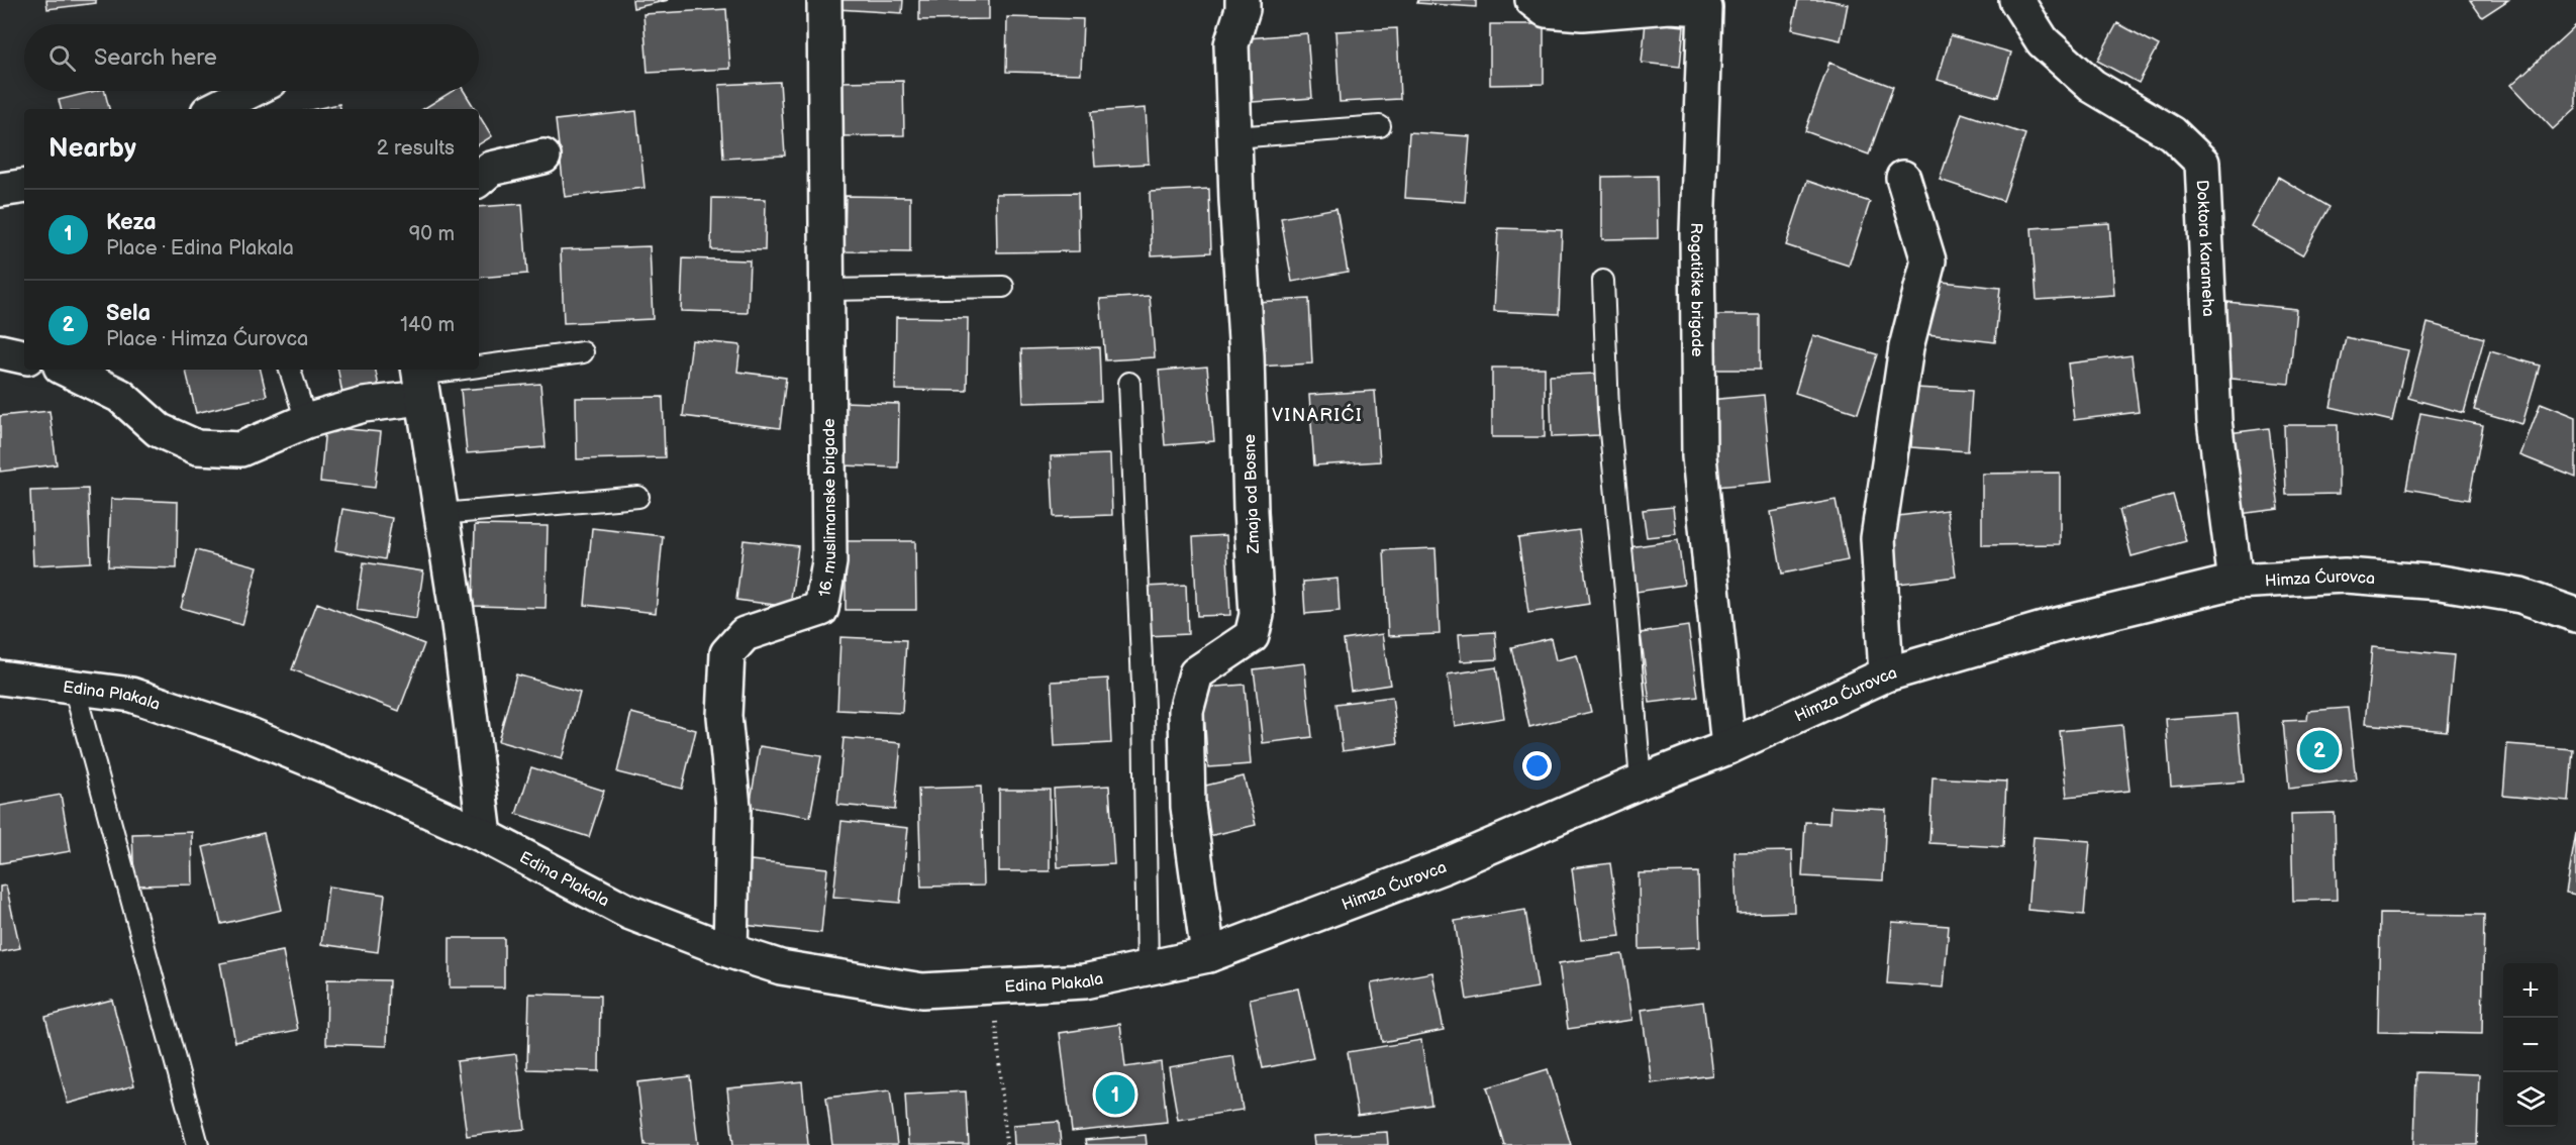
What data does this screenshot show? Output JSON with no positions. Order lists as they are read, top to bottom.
{
  "streets": {
    "street": [
      "Doktora Karameha",
      "Rogatičke brigade",
      "Zmaja od Bosne",
      "16. muslimanske brigade",
      "Himza Ćurovca",
      "Edina Plakala"
    ]
  },
  "crossings": [
    ["Doktora Karameha", "Himza Ćurovca"],
    ["Rogatičke brigade", "Himza Ćurovca"],
    ["Zmaja od Bosne", "Himza Ćurovca"],
    ["16. muslimanske brigade", "Edina Plakala"],
    ["Himza Ćurovca", "Edina Plakala"]
  ],
  "districts": ["VINARIĆI"],
  "page": {
    "search": "Search here",
    "heading": ["Nearby", "2 results"],
    "list": [
      {
        "mark": "1",
        "name": "Keza",
        "note": "Place · Edina Plakala",
        "value": "90 m"
      },
      {
        "mark": "2",
        "name": "Sela",
        "note": "Place · Himza Ćurovca",
        "value": "140 m"
      }
    ],
    "pins": ["2", "1"],
    "map_buttons": ["+", "−"]
  }
}
